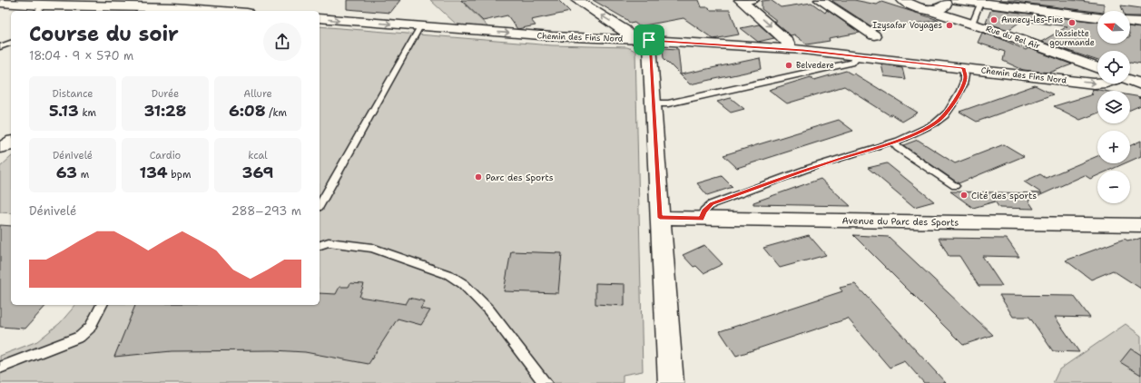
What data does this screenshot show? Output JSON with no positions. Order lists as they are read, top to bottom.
{
  "streets": {
    "street": ["Chemin des Fins Nord", "Rue du Bel Air", "Avenue du Parc des Sports"]
  },
  "one_way": ["Chemin des Fins Nord"],
  "places": [
    "Annecy-les-Fins",
    "l'assiette gourmande",
    "Izysafar Voyages",
    "Belvedere",
    "Parc des Sports",
    "Cité des sports"
  ],
  "north": "left",
  "page": {
    "map_buttons": ["+", "−"],
    "heading": ["Course du soir", "18:04 · 9 × 570 m"],
    "stats": [
      ["Distance", "5.13 km"],
      ["Durée", "31:28"],
      ["Allure", "6:08 /km"],
      ["Dénivelé", "63 m"],
      ["Cardio", "134 bpm"],
      ["kcal", "369"]
    ],
    "chart": ["Dénivelé", "288–293 m"]
  }
}
